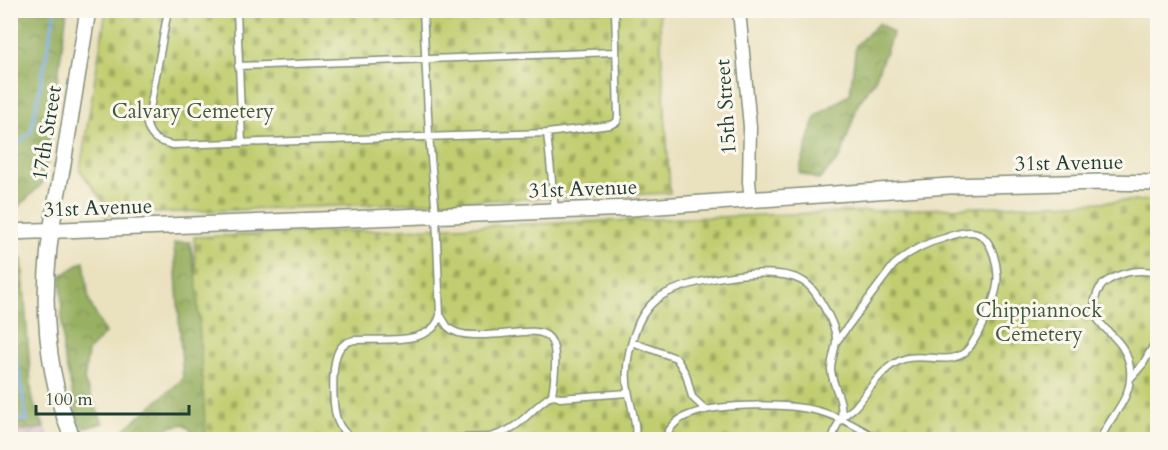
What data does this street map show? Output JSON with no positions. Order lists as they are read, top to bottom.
{
  "streets": {
    "street": ["15th Street", "17th Street", "31st Avenue"]
  },
  "crossings": [
    ["15th Street", "31st Avenue"],
    ["17th Street", "31st Avenue"]
  ],
  "parks": ["Calvary Cemetery", "Chippiannock Cemetery"],
  "scale_bar": "100 m"
}
